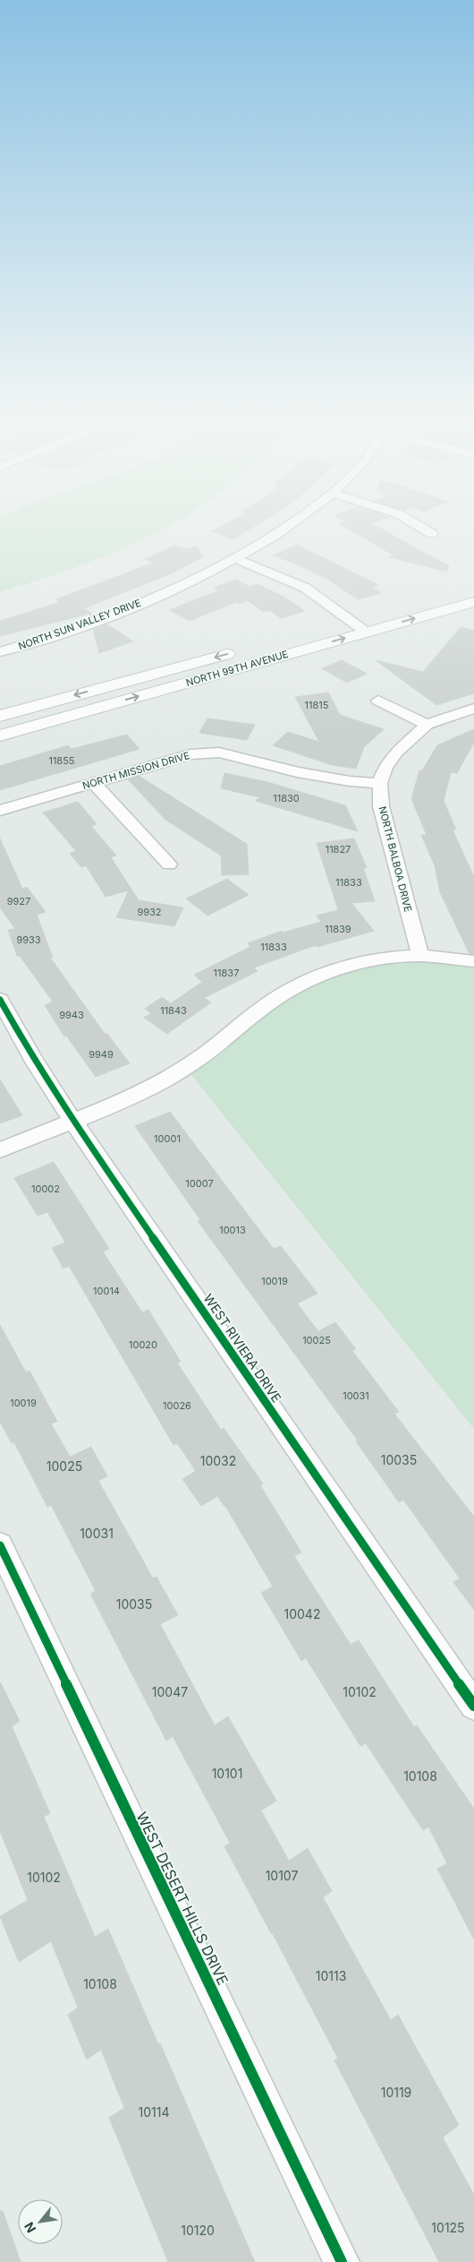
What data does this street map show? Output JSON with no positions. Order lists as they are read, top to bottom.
{
  "streets": {
    "main road": ["NORTH 99TH AVENUE"],
    "street": [
      "NORTH SUN VALLEY DRIVE",
      "NORTH MISSION DRIVE",
      "NORTH BALBOA DRIVE",
      "WEST RIVIERA DRIVE",
      "WEST DESERT HILLS DRIVE"
    ]
  },
  "crossings": [
    ["NORTH MISSION DRIVE", "NORTH BALBOA DRIVE"]
  ],
  "house_numbers": [
    "11815",
    "11855",
    "11830",
    "11827",
    "11833",
    "9927",
    "9932",
    "11839",
    "9933",
    "11833",
    "11837",
    "11843",
    "9943",
    "9949",
    "10001",
    "10007",
    "10002",
    "10013",
    "10019",
    "10014",
    "10025",
    "10020",
    "10031",
    "10019",
    "10026",
    "10035",
    "10032",
    "10025",
    "10031",
    "10035",
    "10042",
    "10047",
    "10102",
    "10101",
    "10108",
    "10107",
    "10102",
    "10113",
    "10108",
    "10119",
    "10114",
    "10125",
    "10120"
  ],
  "north": "bottom left"
}
